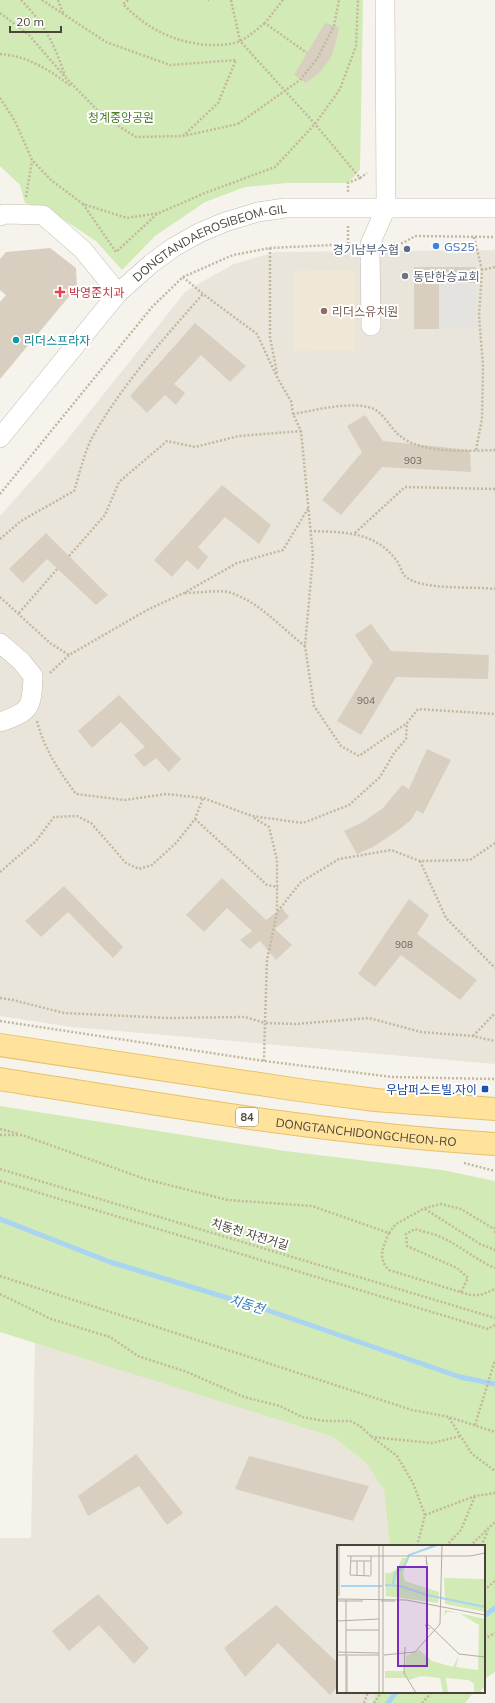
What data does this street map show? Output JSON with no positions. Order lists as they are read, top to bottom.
{
  "streets": {
    "main road": ["84", "DONGTANCHIDONGCHEON-RO"],
    "street": ["DONGTANDAEROSIBEOM-GIL"],
    "path": ["치동천 자전거길"]
  },
  "water": ["치동천"],
  "parks": ["청계중앙공원"],
  "places": {
    "other": [
      "GS25",
      "경기남부수협",
      "동탄한승교회",
      "리더스유치원",
      "리더스프라자"
    ],
    "health": ["박영준치과"],
    "transit": ["우남퍼스트빌.자이"]
  },
  "house_numbers": ["903", "904", "908"],
  "scale_bar": "20 m"
}
